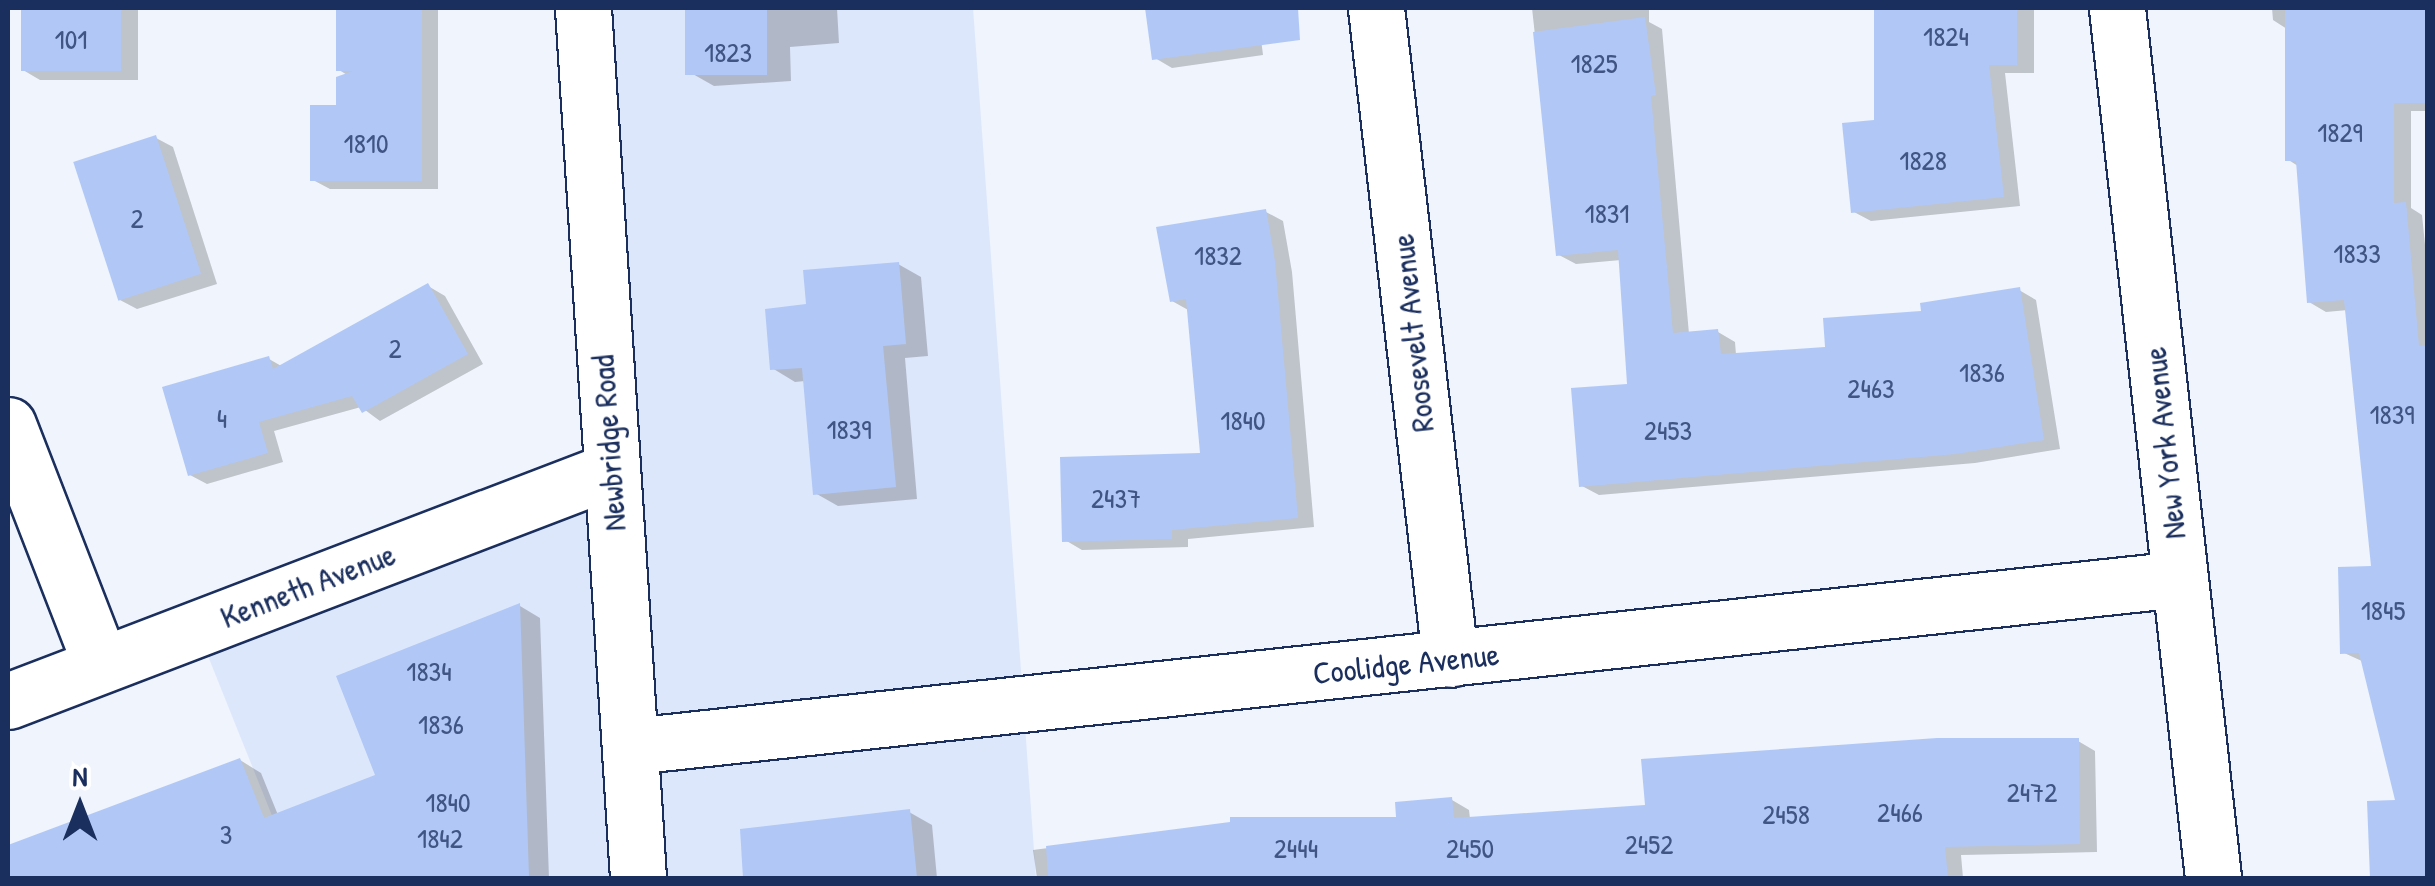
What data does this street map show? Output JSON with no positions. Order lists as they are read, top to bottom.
{
  "streets": {
    "street": [
      "Roosevelt Avenue",
      "Newbridge Road",
      "New York Avenue",
      "Kenneth Avenue",
      "Coolidge Avenue"
    ]
  },
  "crossings": [
    ["Roosevelt Avenue", "Coolidge Avenue"],
    ["Newbridge Road", "Kenneth Avenue"],
    ["Newbridge Road", "Coolidge Avenue"],
    ["New York Avenue", "Coolidge Avenue"]
  ],
  "house_numbers": [
    "1824",
    "101",
    "1823",
    "1825",
    "1829",
    "1810",
    "1828",
    "1831",
    "2",
    "1833",
    "1832",
    "2",
    "1836",
    "2463",
    "1839",
    "4",
    "1840",
    "1839",
    "2453",
    "2437",
    "1845",
    "1834",
    "1836",
    "2472",
    "1840",
    "2466",
    "2458",
    "3",
    "1842",
    "2452",
    "2444",
    "2450"
  ],
  "north": "top"
}
